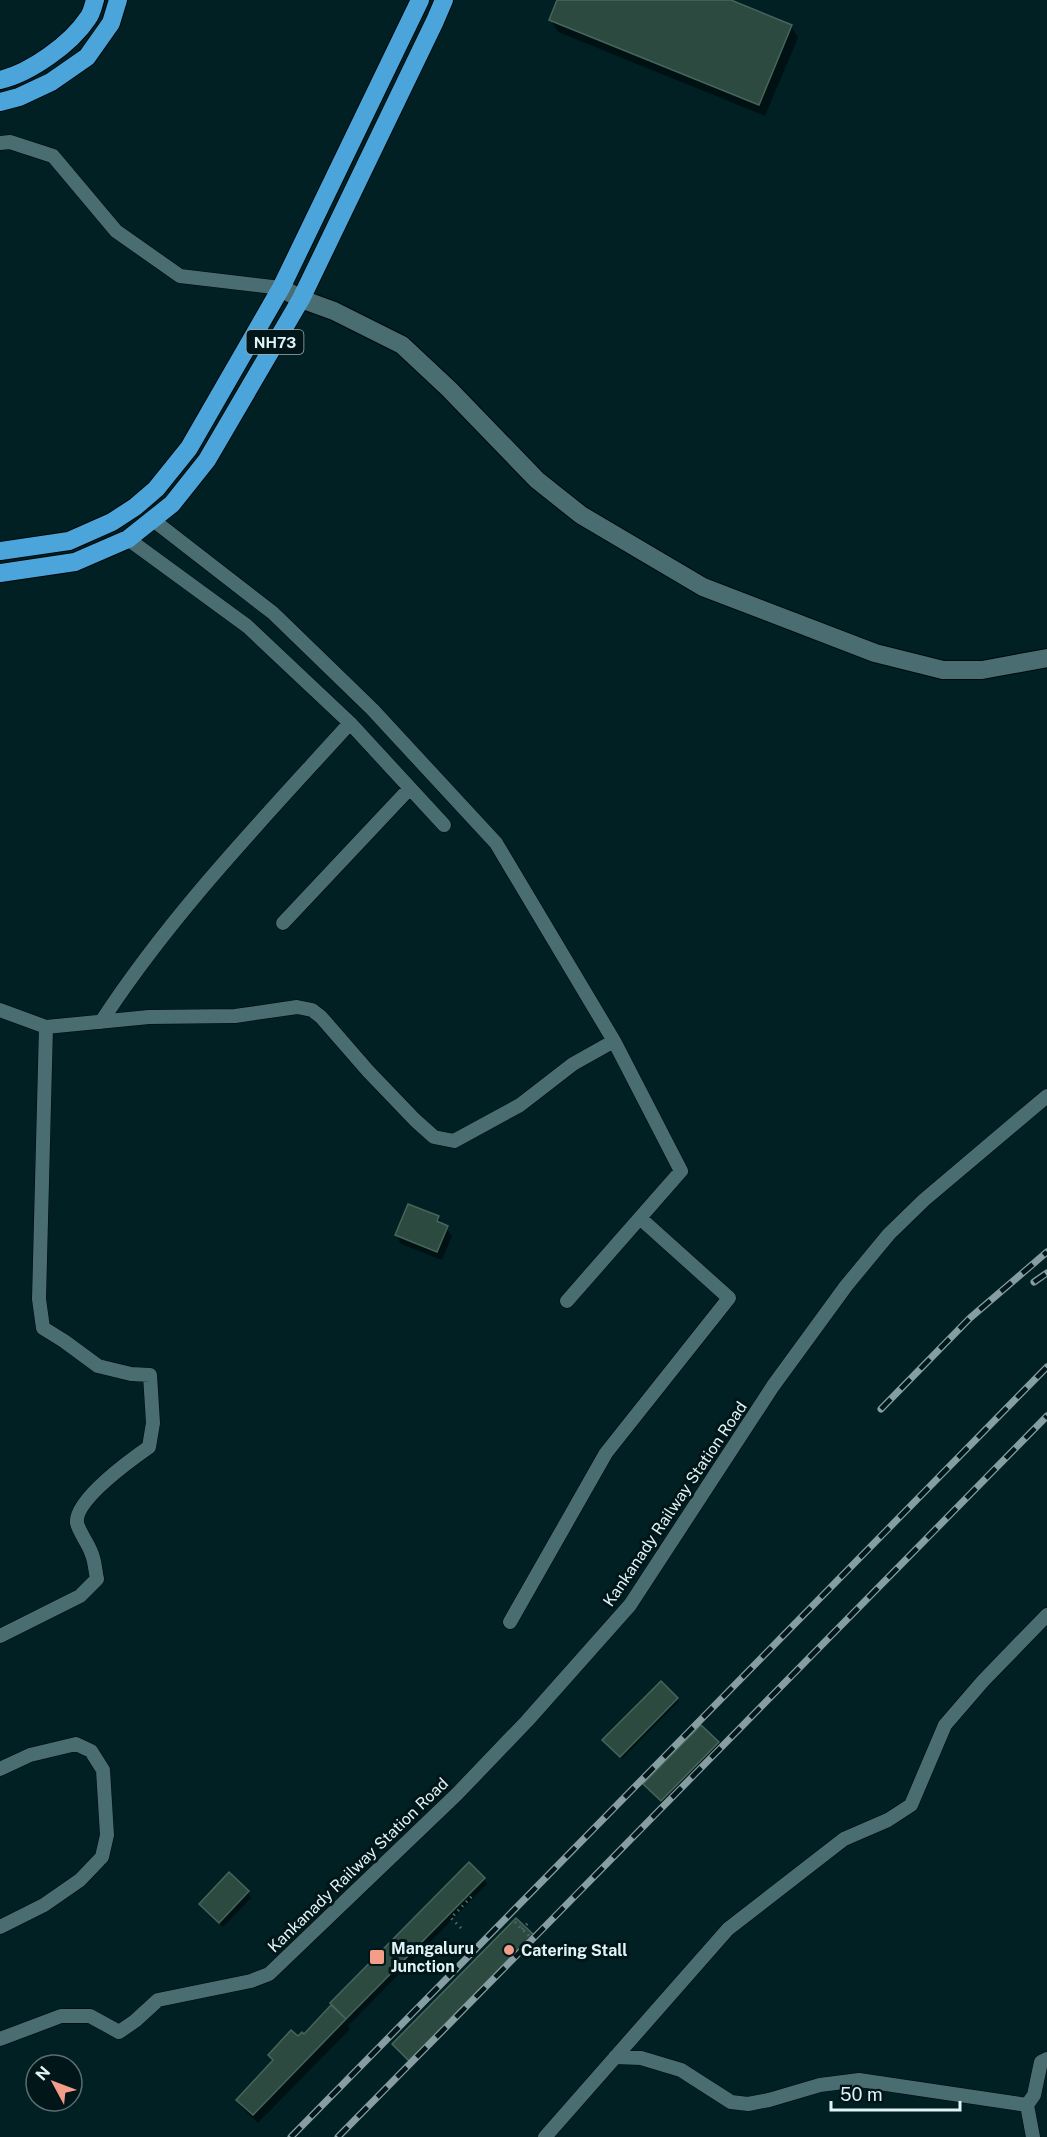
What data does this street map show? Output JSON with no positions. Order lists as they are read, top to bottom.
{
  "streets": {
    "highway": ["NH73"],
    "street": ["Kankanady Railway Station Road"]
  },
  "places": {
    "other": ["Catering Stall"],
    "transit": ["Mangaluru Junction"]
  },
  "scale_bar": "50 m",
  "north": "top left"
}
